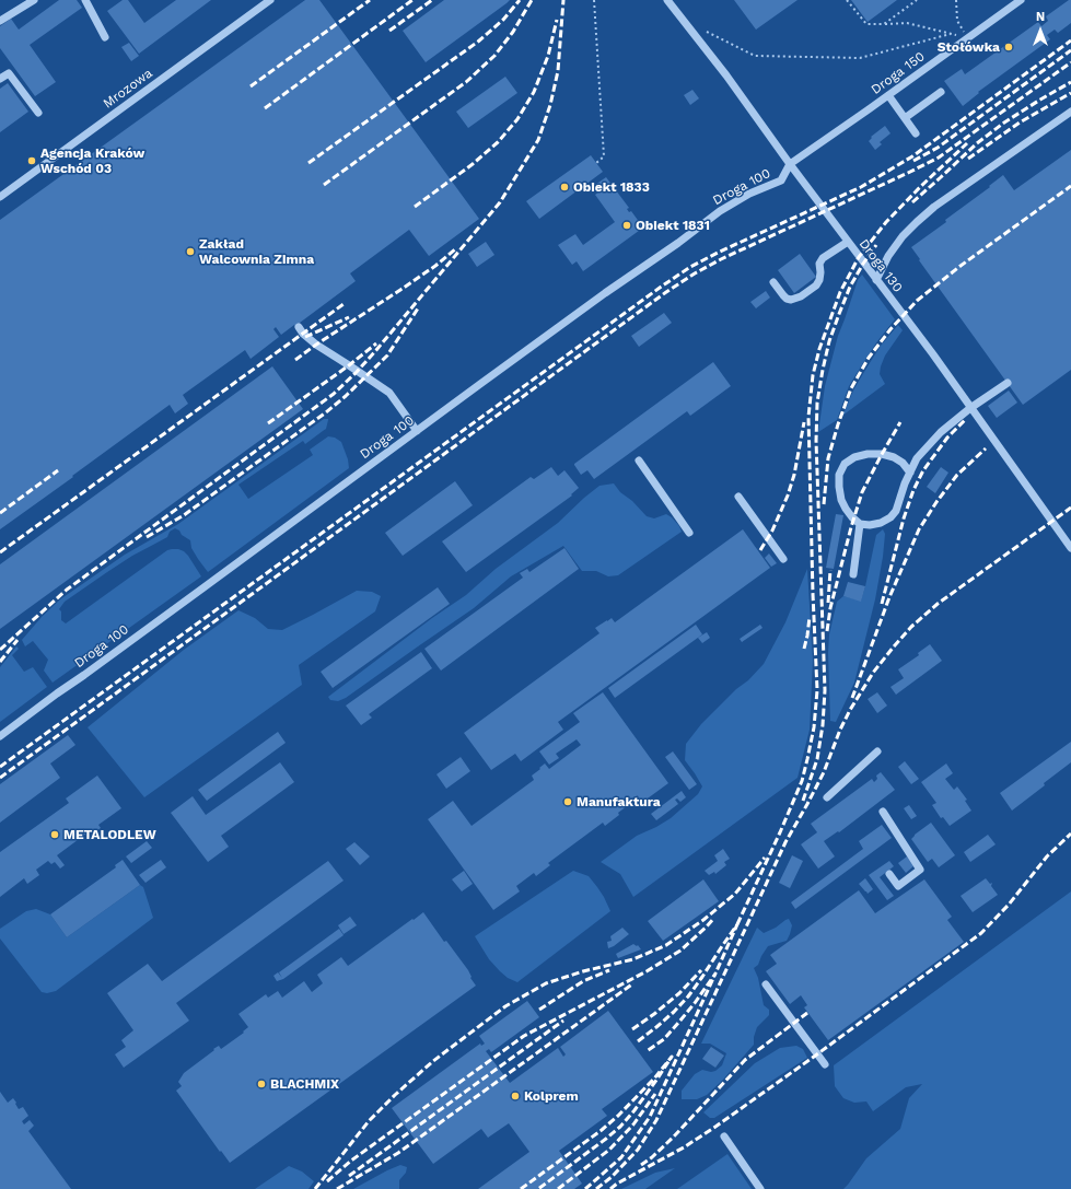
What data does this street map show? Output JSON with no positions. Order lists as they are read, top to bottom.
{
  "streets": {
    "street": [
      "Droga 150",
      "Mrozowa",
      "Droga 100",
      "Droga 130"
    ]
  },
  "crossings": [
    ["Droga 150", "Droga 100"],
    ["Droga 150", "Droga 130"],
    ["Droga 100", "Droga 130"]
  ],
  "places": [
    "Stołówka",
    "Agencja Kraków Wschód 03",
    "Obiekt 1833",
    "Obiekt 1831",
    "Zakład Walcownia Zimna",
    "Manufaktura",
    "METALODLEW",
    "BLACHMIX",
    "Kolprem"
  ],
  "north": "top"
}
